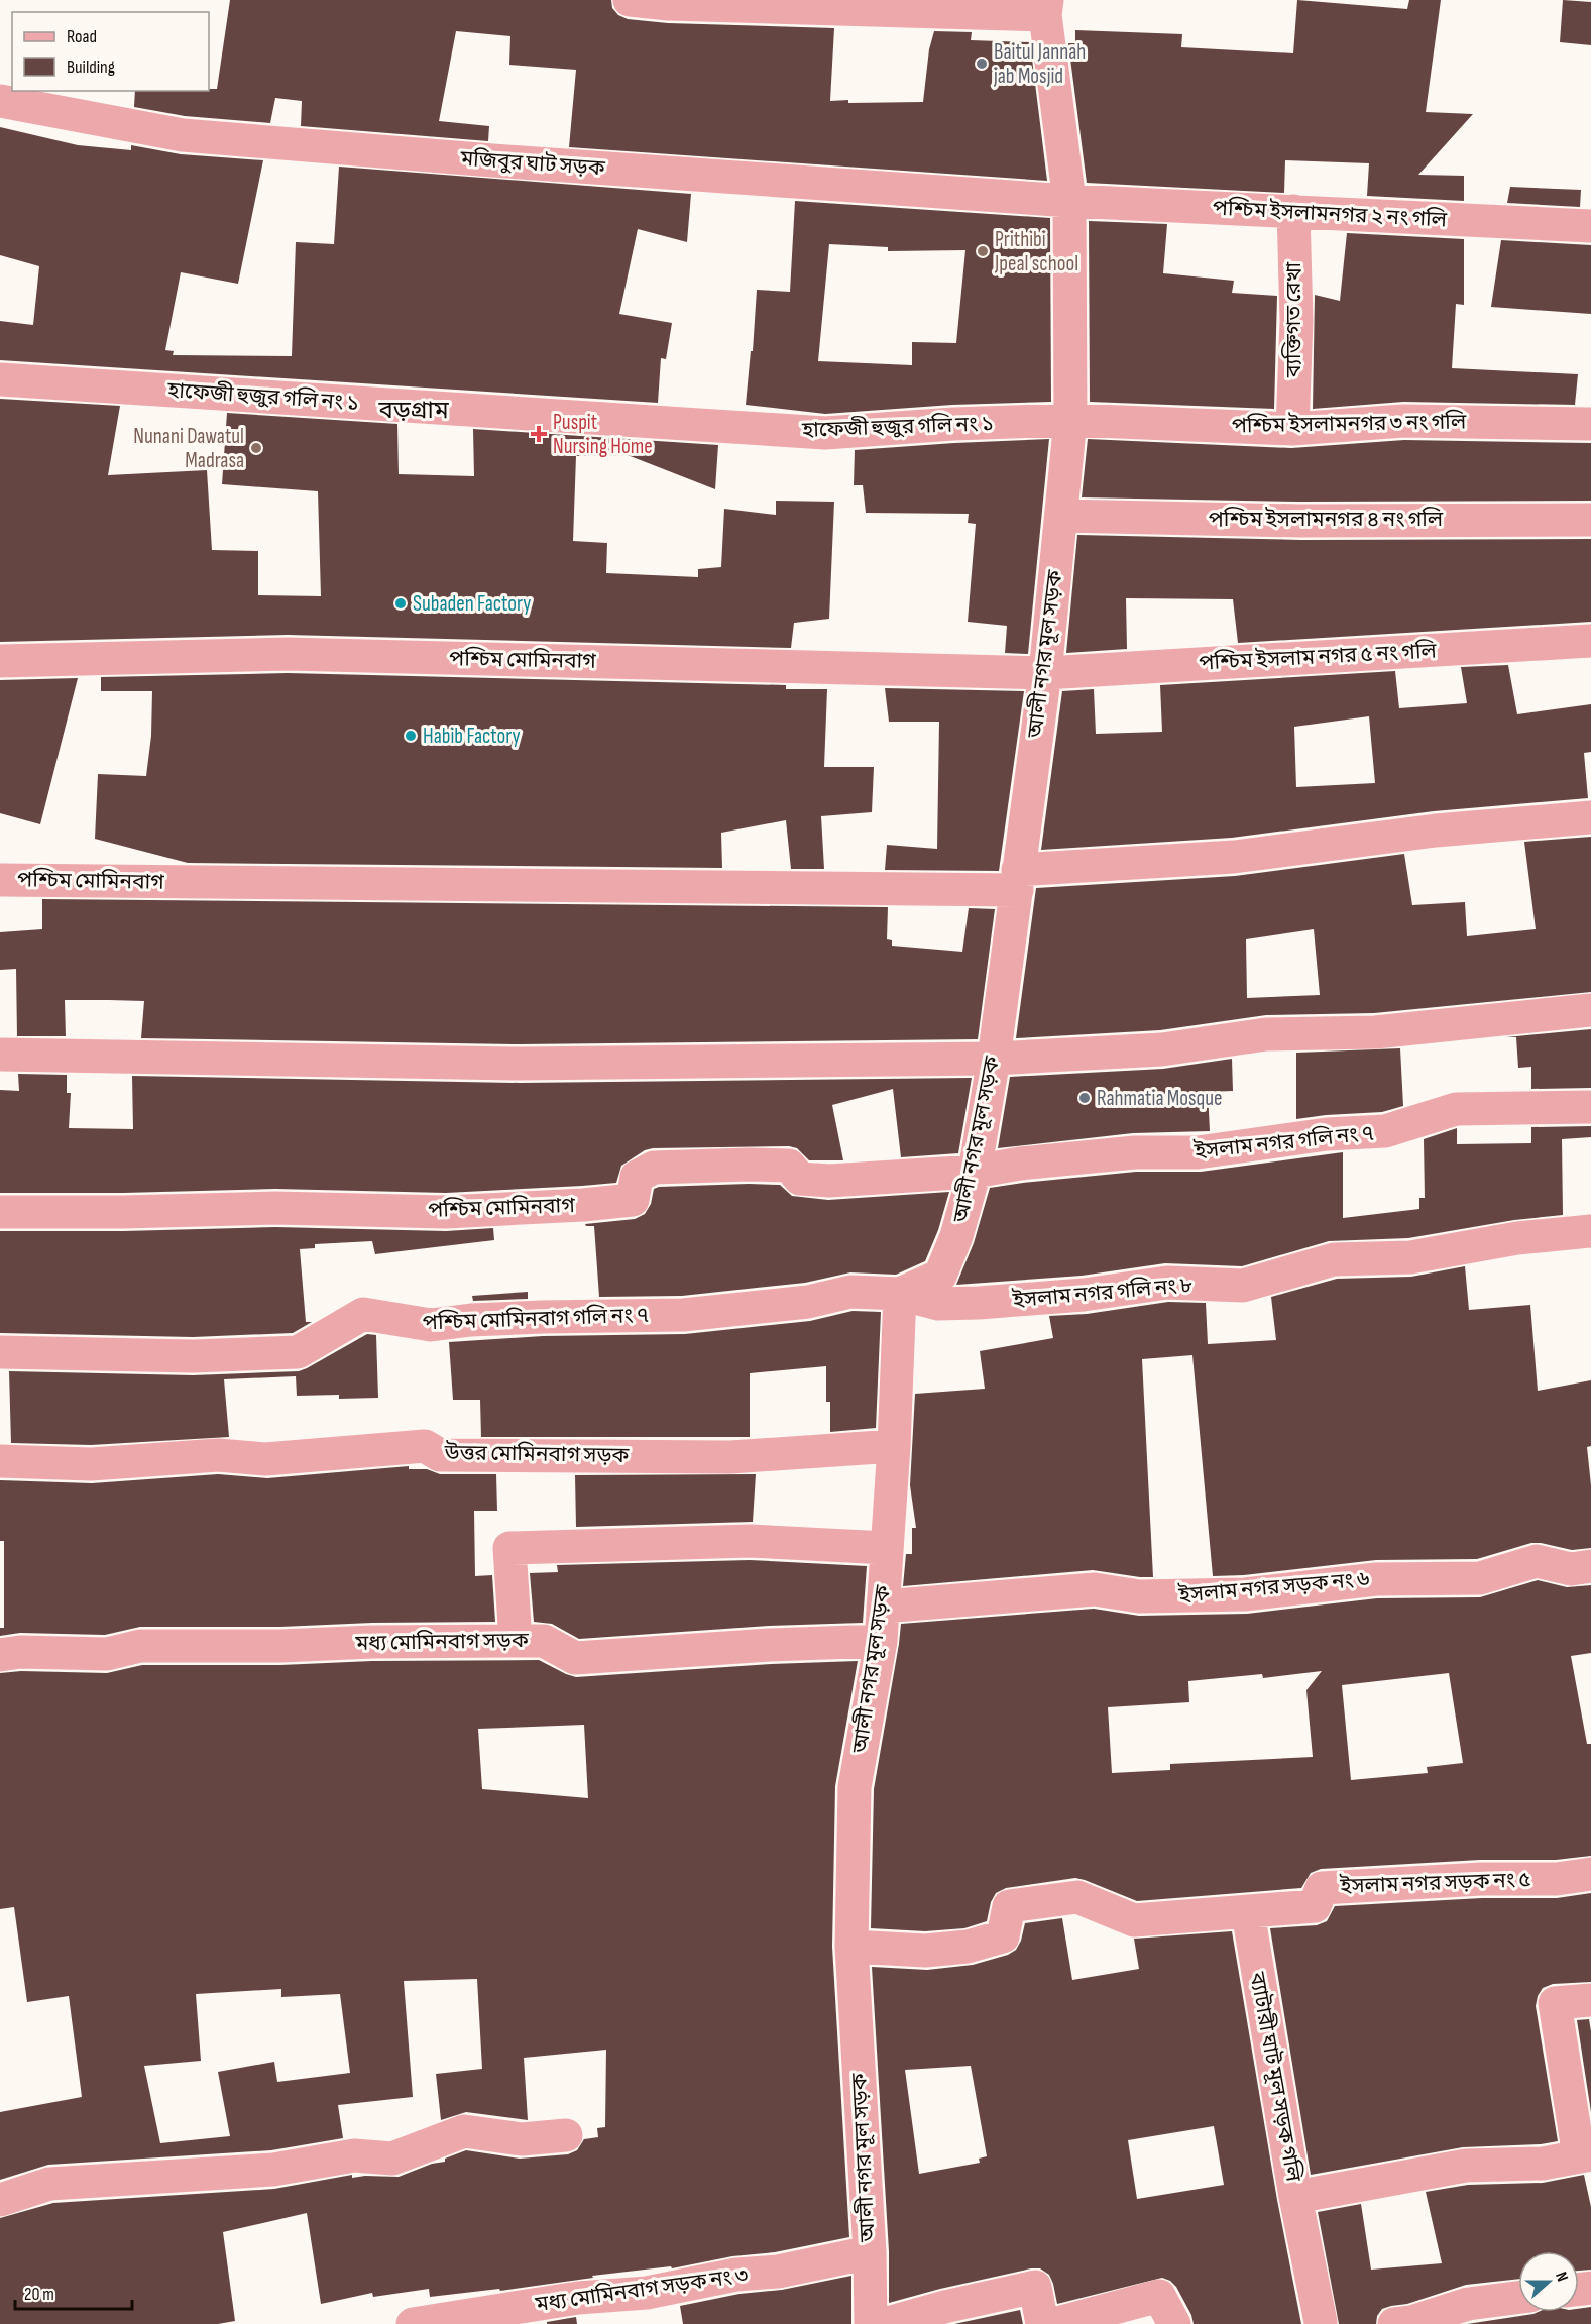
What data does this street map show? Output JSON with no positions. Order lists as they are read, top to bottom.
{
  "streets": {
    "street": [
      "মজিবুর ঘাট সড়ক",
      "পশ্চিম ইসলামনগর ২ নং গলি",
      "ব্যক্তিগত রেখা",
      "হাফেজী হুজুর গলি নং ১",
      "পশ্চিম ইসলামনগর ৩ নং গলি",
      "পশ্চিম ইসলামনগর ৪ নং গলি",
      "আলী নগর মূল সড়ক",
      "পশ্চিম ইসলাম নগর ৫ নং গলি",
      "পশ্চিম মোমিনবাগ",
      "ইসলাম নগর গলি নং ৭",
      "ইসলাম নগর গলি নং ৮",
      "পশ্চিম মোমিনবাগ গলি নং ৭",
      "উত্তর মোমিনবাগ সড়ক",
      "ইসলাম নগর সড়ক নং ৬",
      "মধ্য মোমিনবাগ সড়ক",
      "ইসলাম নগর সড়ক নং ৫",
      "ব্যাটারী ঘাট মূল সড়ক গলি",
      "মধ্য মোমিনবাগ সড়ক নং ৩"
    ]
  },
  "crossings": [
    ["মজিবুর ঘাট সড়ক", "পশ্চিম ইসলামনগর ২ নং গলি"],
    ["মজিবুর ঘাট সড়ক", "আলী নগর মূল সড়ক"],
    ["পশ্চিম ইসলামনগর ২ নং গলি", "ব্যক্তিগত রেখা"],
    ["পশ্চিম ইসলামনগর ২ নং গলি", "আলী নগর মূল সড়ক"],
    ["ব্যক্তিগত রেখা", "পশ্চিম ইসলামনগর ৩ নং গলি"],
    ["হাফেজী হুজুর গলি নং ১", "পশ্চিম ইসলামনগর ৩ নং গলি"],
    ["হাফেজী হুজুর গলি নং ১", "আলী নগর মূল সড়ক"],
    ["পশ্চিম ইসলামনগর ৩ নং গলি", "আলী নগর মূল সড়ক"],
    ["পশ্চিম ইসলামনগর ৪ নং গলি", "আলী নগর মূল সড়ক"],
    ["আলী নগর মূল সড়ক", "পশ্চিম ইসলাম নগর ৫ নং গলি"],
    ["আলী নগর মূল সড়ক", "পশ্চিম মোমিনবাগ"],
    ["আলী নগর মূল সড়ক", "ইসলাম নগর গলি নং ৭"],
    ["আলী নগর মূল সড়ক", "ইসলাম নগর গলি নং ৮"],
    ["আলী নগর মূল সড়ক", "পশ্চিম মোমিনবাগ গলি নং ৭"],
    ["আলী নগর মূল সড়ক", "উত্তর মোমিনবাগ সড়ক"],
    ["আলী নগর মূল সড়ক", "ইসলাম নগর সড়ক নং ৬"],
    ["আলী নগর মূল সড়ক", "মধ্য মোমিনবাগ সড়ক"],
    ["আলী নগর মূল সড়ক", "ইসলাম নগর সড়ক নং ৫"],
    ["আলী নগর মূল সড়ক", "মধ্য মোমিনবাগ সড়ক নং ৩"],
    ["পশ্চিম ইসলাম নগর ৫ নং গলি", "পশ্চিম মোমিনবাগ"],
    ["পশ্চিম মোমিনবাগ", "ইসলাম নগর গলি নং ৭"],
    ["ইসলাম নগর গলি নং ৮", "পশ্চিম মোমিনবাগ গলি নং ৭"],
    ["ইসলাম নগর সড়ক নং ৫", "ব্যাটারী ঘাট মূল সড়ক গলি"]
  ],
  "districts": ["বড়গ্রাম"],
  "places": {
    "other": [
      "Baitul Jannah jab Mosjid",
      "Prithibi Jpeal school",
      "Nunani Dawatul Madrasa",
      "Subaden Factory",
      "Habib Factory",
      "Rahmatia Mosque"
    ],
    "health": ["Puspit Nursing Home"]
  },
  "legend": ["Road", "Building"],
  "scale_bar": "20 m",
  "north": "right"
}
